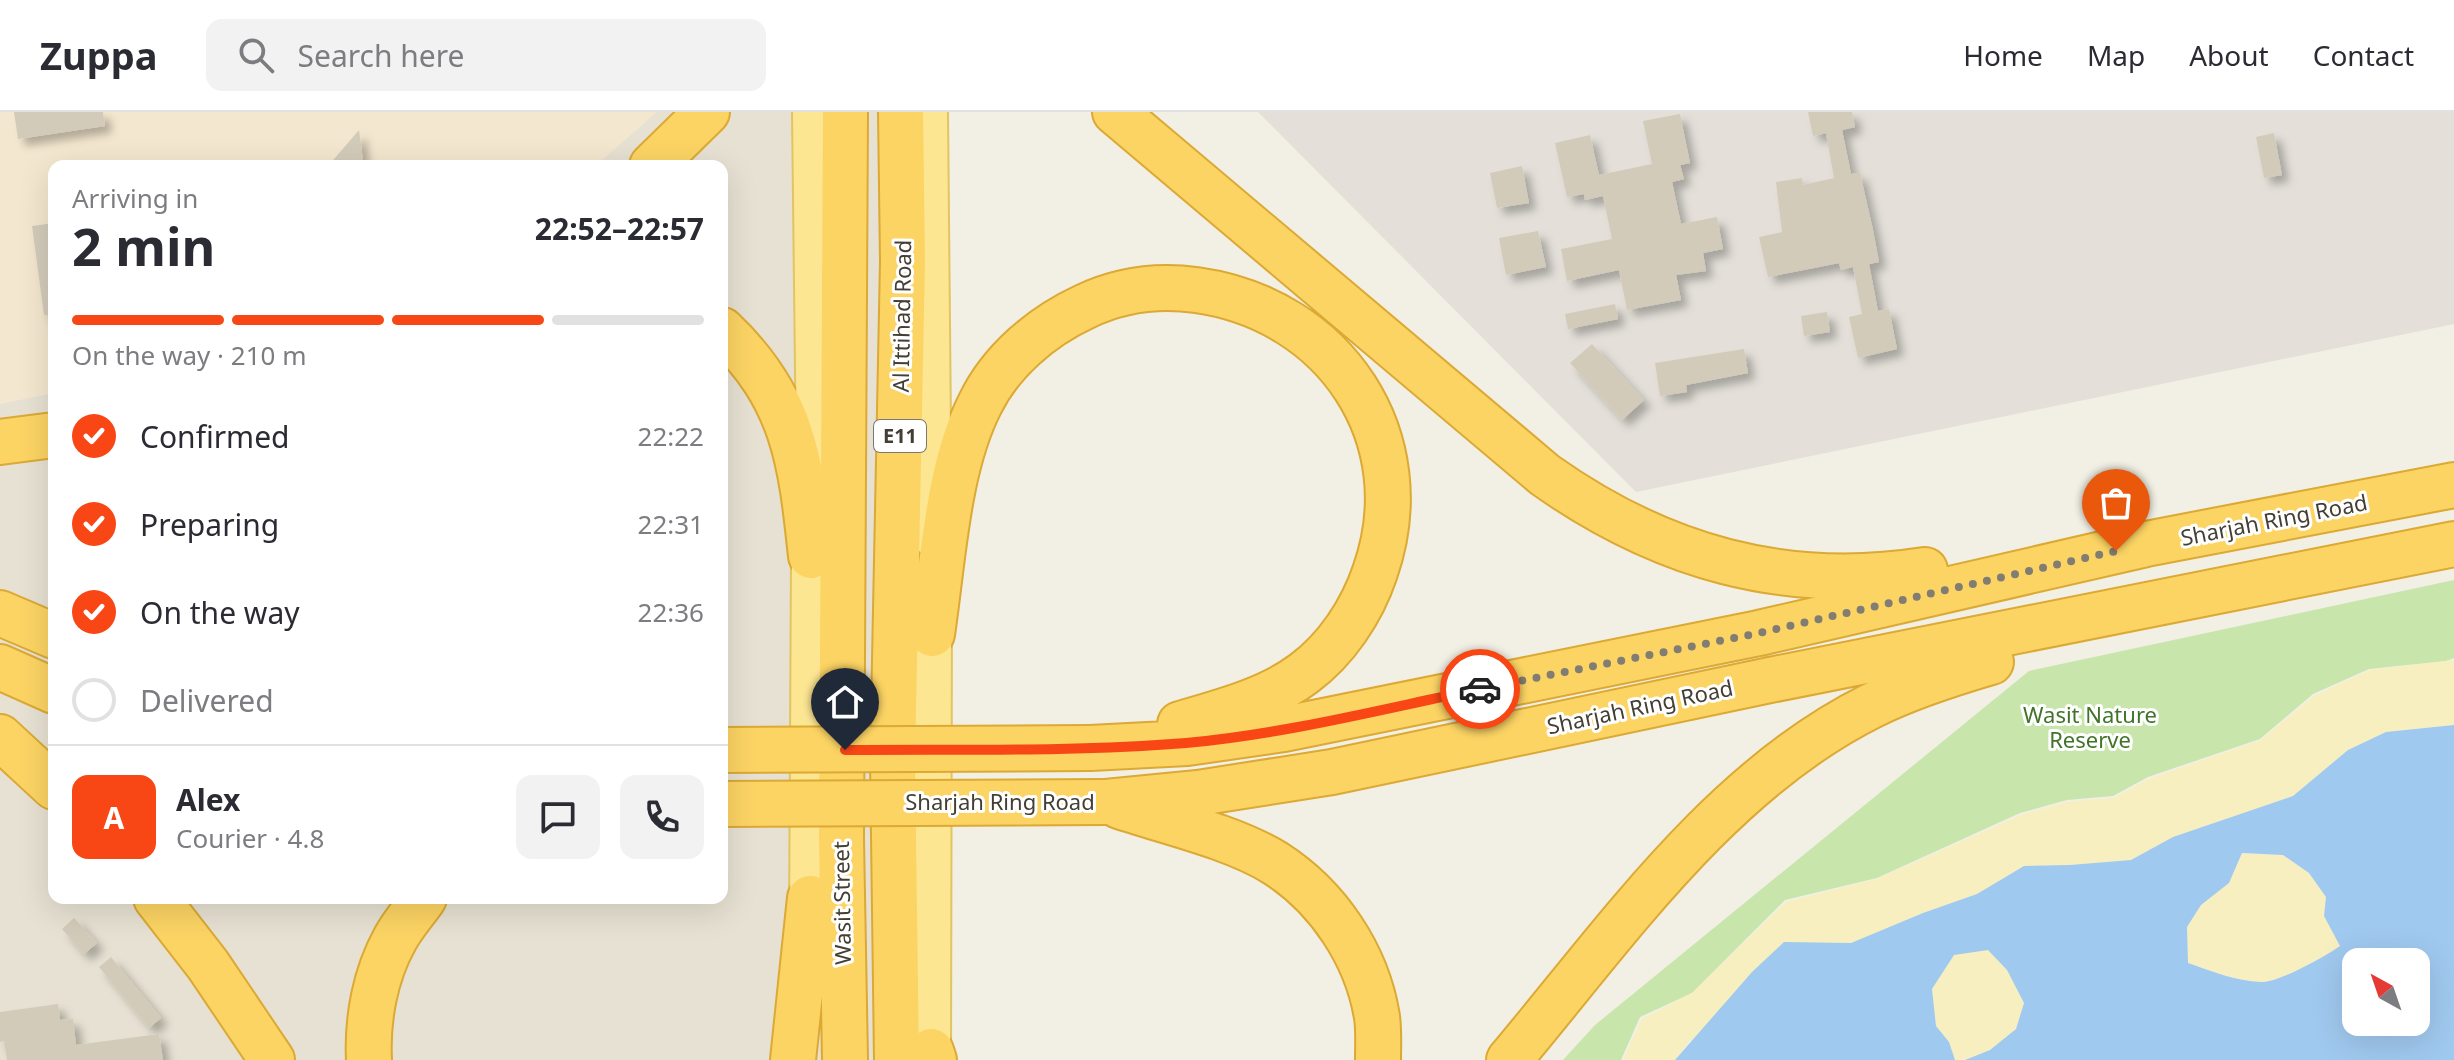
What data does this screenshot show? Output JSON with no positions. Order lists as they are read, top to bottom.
{
  "streets": {
    "highway": [
      "Al Ittihad Road",
      "E11",
      "Sharjah Ring Road",
      "Wasit Street"
    ]
  },
  "parks": ["Wasit Nature Reserve"],
  "north": "top left",
  "page": {
    "header": "Zuppa",
    "search": "Search here",
    "nav": [
      "Home",
      "Map",
      "About",
      "Contact"
    ],
    "heading": ["2 min", "Arriving in", "22:52–22:57"],
    "panel": ["Alex", "Courier · 4.8"],
    "bar": "On the way · 210 m",
    "list": [
      ["Confirmed", "22:22"],
      ["Preparing", "22:31"],
      ["On the way", "22:36"],
      "Delivered"
    ],
    "round": "A"
  }
}
